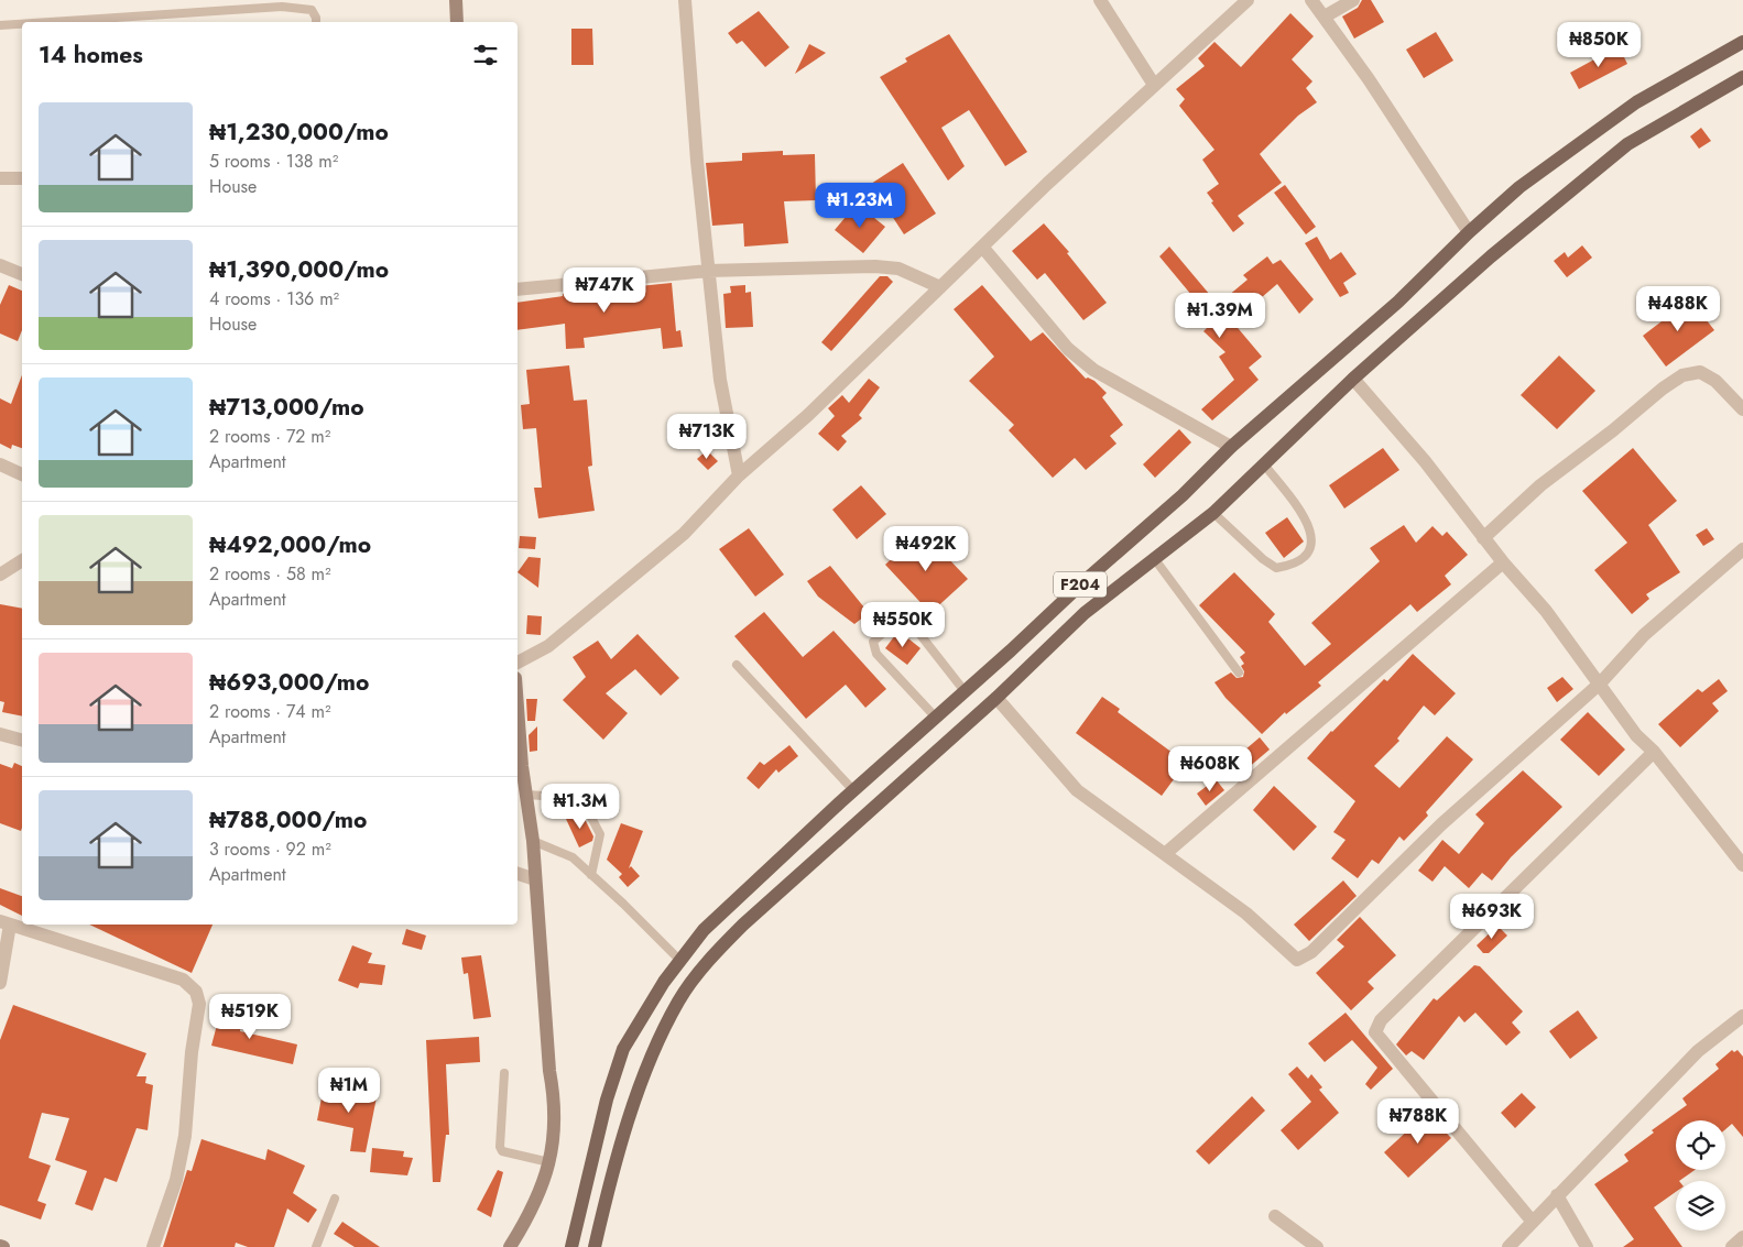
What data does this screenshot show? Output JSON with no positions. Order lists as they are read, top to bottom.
{
  "streets": {
    "main road": ["F204"]
  },
  "page": {
    "price": [
      "₦850K",
      "₦1.23M",
      "₦747K",
      "₦488K",
      "₦1.39M",
      "₦713K",
      "₦492K",
      "₦550K",
      "₦608K",
      "₦1.3M",
      "₦693K",
      "₦519K",
      "₦1M",
      "₦788K"
    ],
    "heading": "14 homes",
    "list": [
      {
        "name": "₦1,230,000/mo",
        "note": "5 rooms · 138 m² · House"
      },
      {
        "name": "₦1,390,000/mo",
        "note": "4 rooms · 136 m² · House"
      },
      {
        "name": "₦713,000/mo",
        "note": "2 rooms · 72 m² · Apartment"
      },
      {
        "name": "₦492,000/mo",
        "note": "2 rooms · 58 m² · Apartment"
      },
      {
        "name": "₦693,000/mo",
        "note": "2 rooms · 74 m² · Apartment"
      },
      {
        "name": "₦788,000/mo",
        "note": "3 rooms · 92 m² · Apartment"
      }
    ]
  }
}
